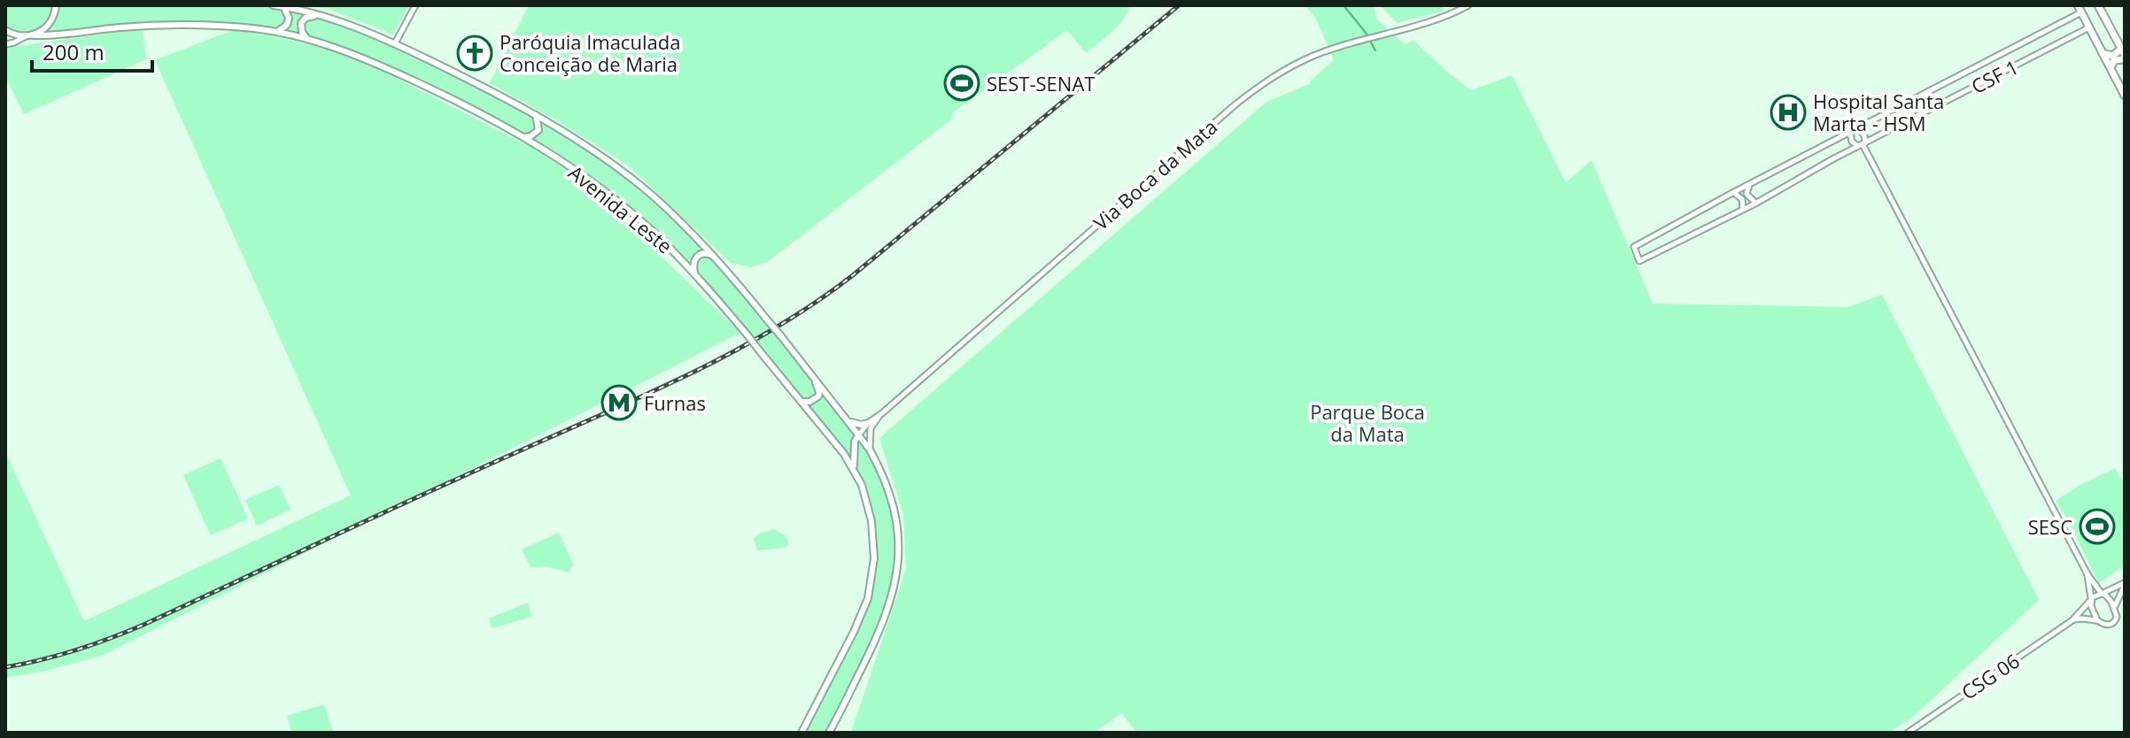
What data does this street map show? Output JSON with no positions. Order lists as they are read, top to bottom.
{
  "streets": {
    "main road": ["Avenida Leste"],
    "street": ["CSF 1", "Via Boca da Mata", "CSG 06"]
  },
  "crossings": [
    ["Via Boca da Mata", "Avenida Leste"]
  ],
  "parks": ["Parque Boca da Mata"],
  "places": {
    "church": ["Paróquia Imaculada Conceição de Maria"],
    "sports": ["SEST-SENAT", "SESC"],
    "hospital": ["Hospital Santa Marta - HSM"],
    "metro station": ["Furnas"]
  },
  "scale_bar": "200 m"
}
